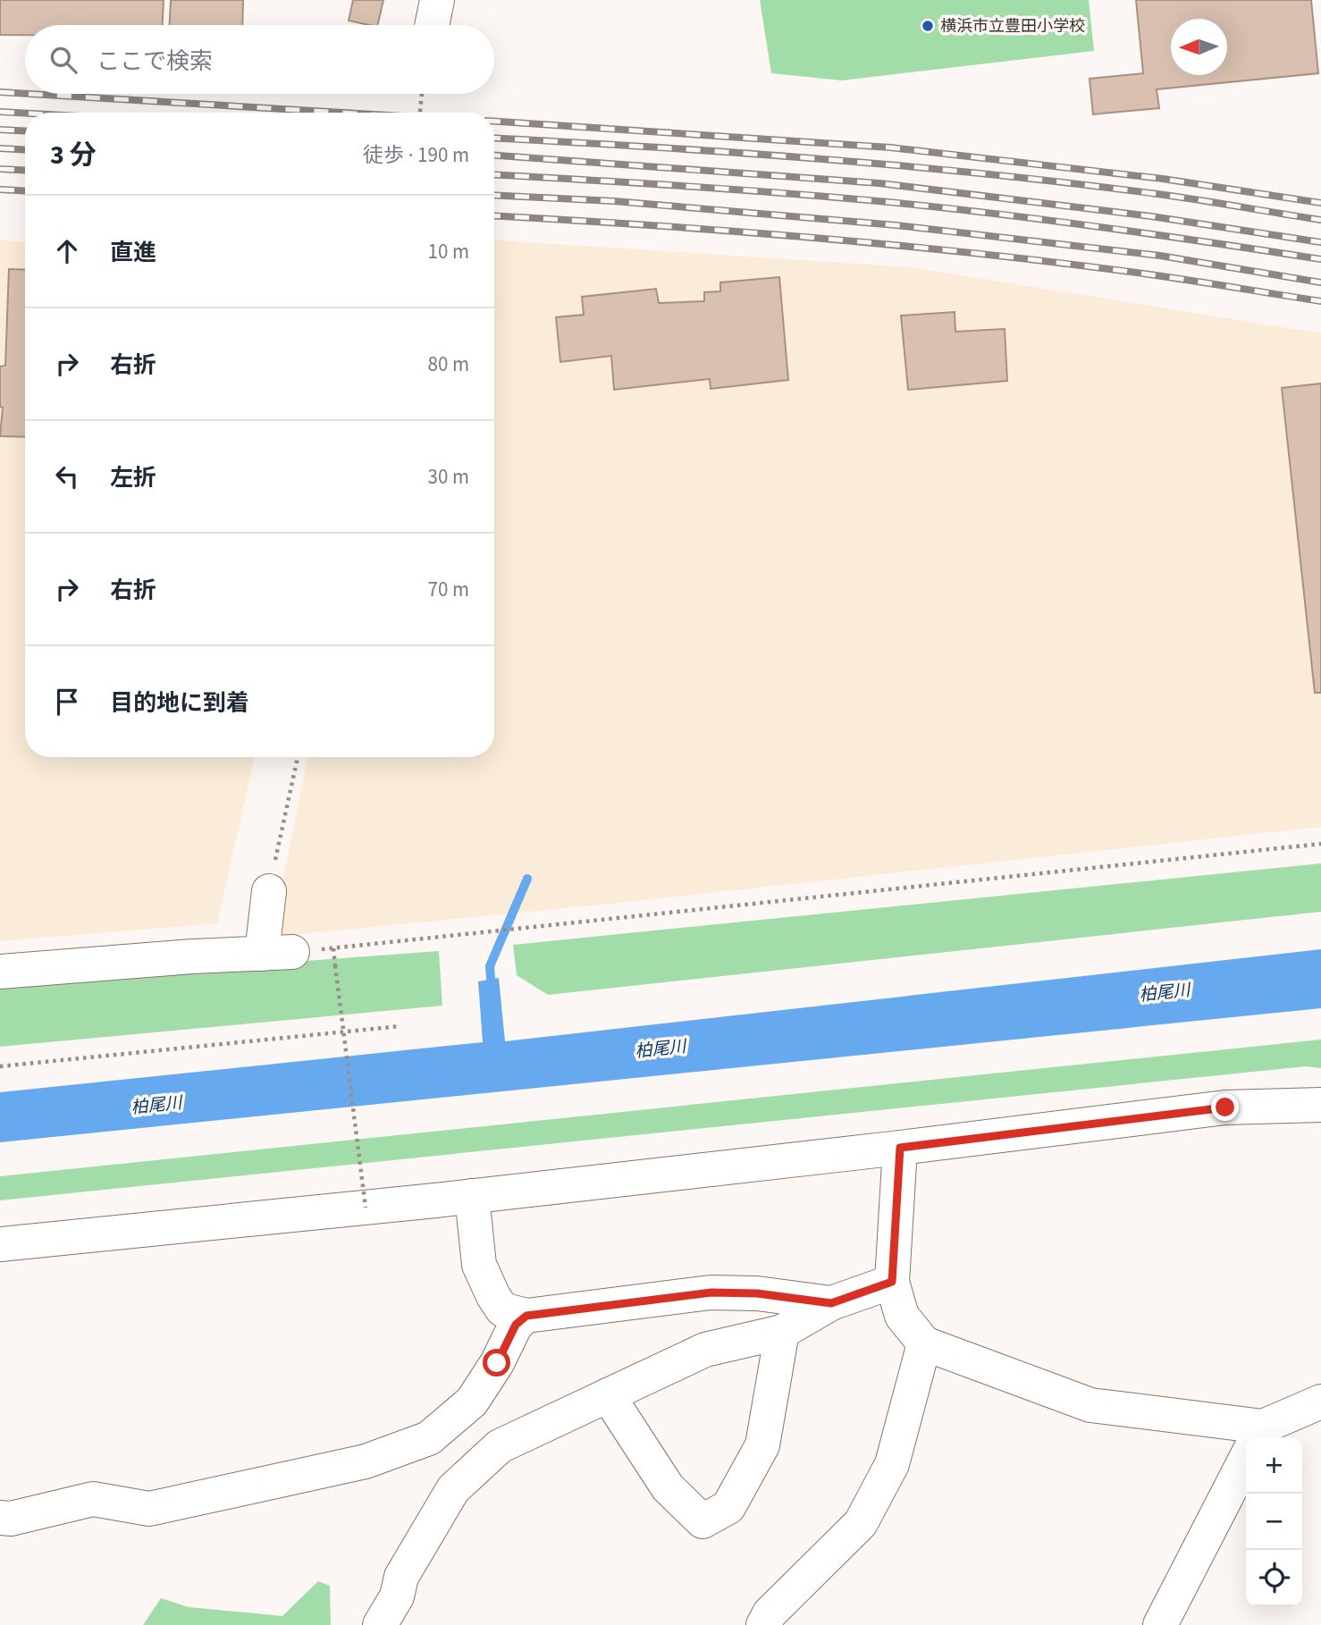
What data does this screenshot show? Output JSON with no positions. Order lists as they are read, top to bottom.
{
  "water": ["柏尾川"],
  "places": ["横浜市立豊田小学校"],
  "north": "left",
  "page": {
    "search": "ここで検索",
    "heading": ["3 分", "徒歩 · 190 m"],
    "list": [
      ["直進", "10 m"],
      ["右折", "80 m"],
      ["左折", "30 m"],
      ["右折", "70 m"],
      "目的地に到着"
    ],
    "map_buttons": ["+", "−"]
  }
}
